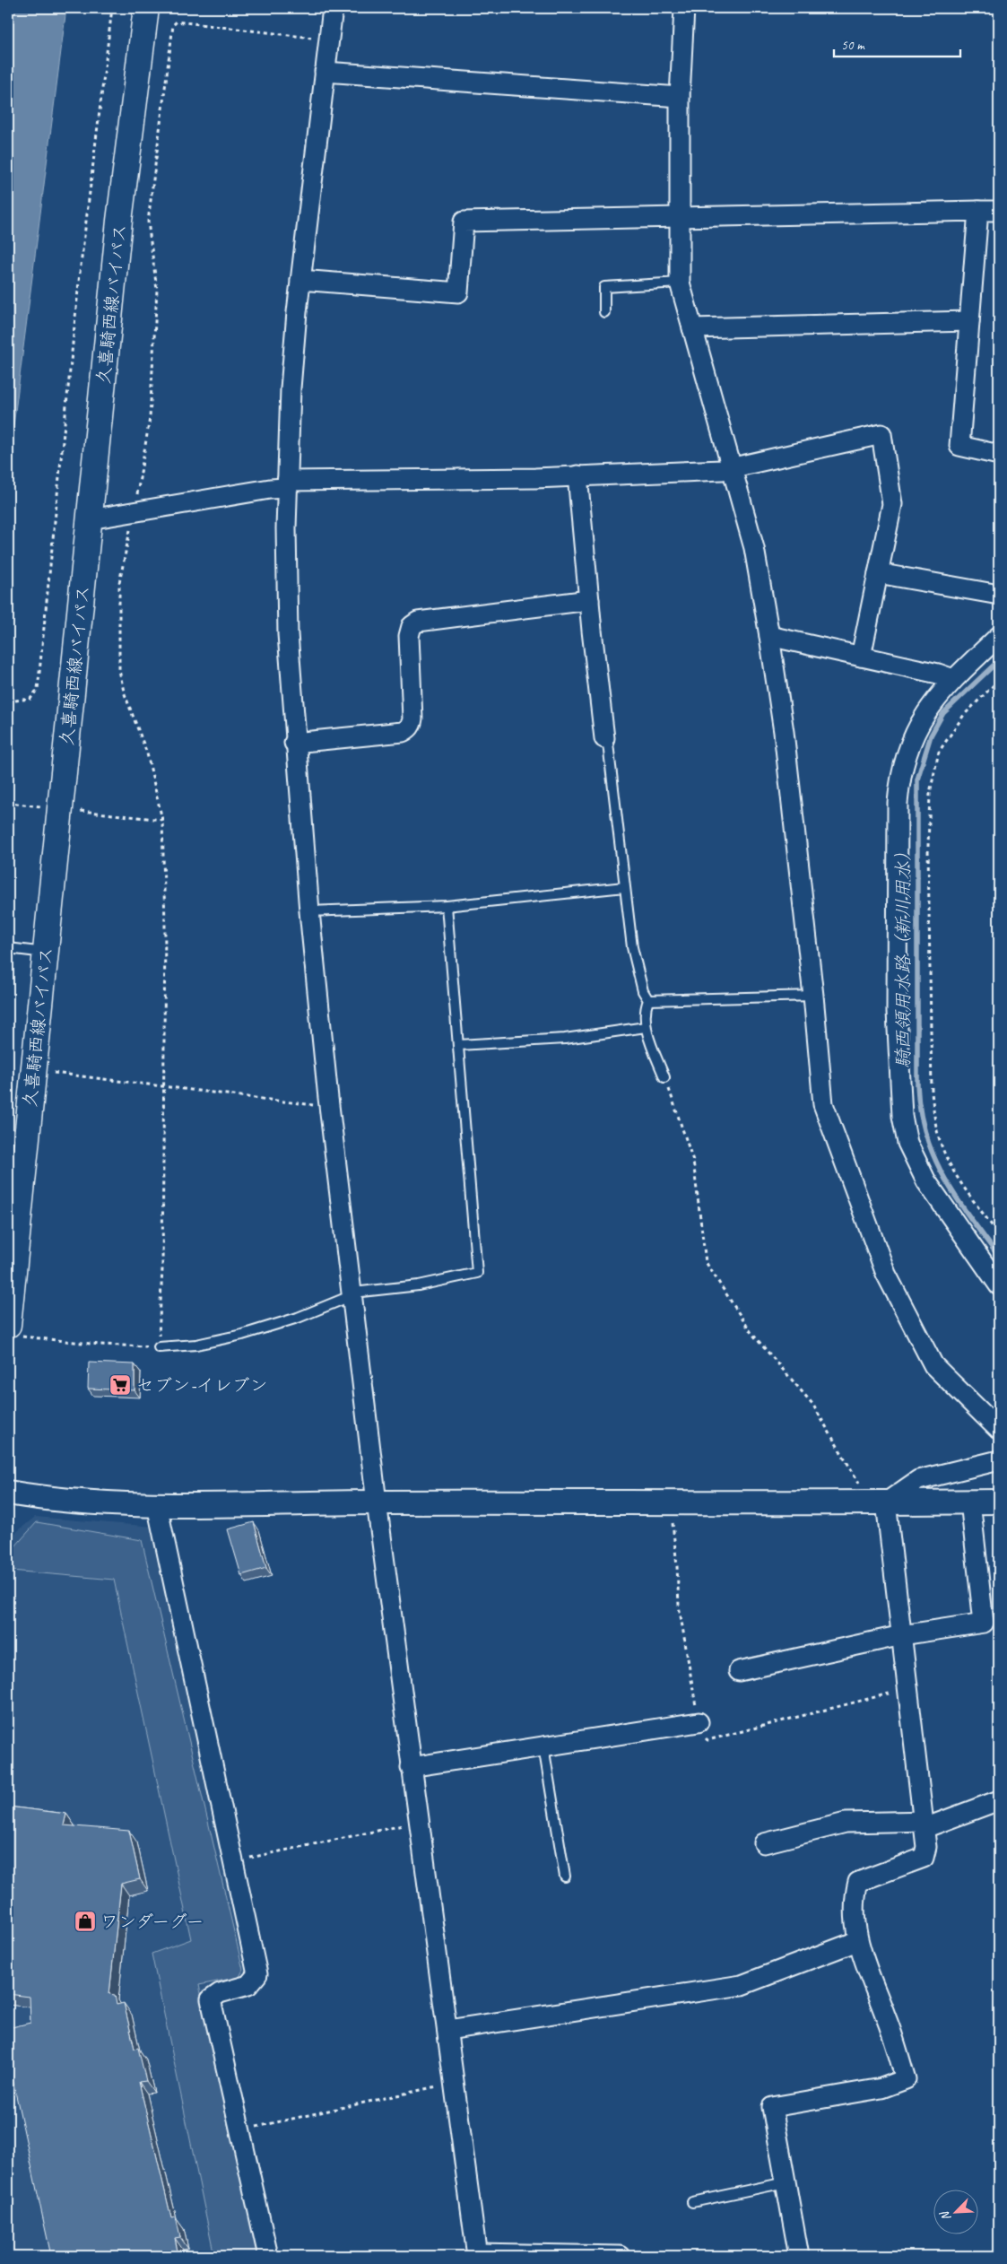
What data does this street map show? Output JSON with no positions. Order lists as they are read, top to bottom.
{
  "streets": {
    "main road": ["久喜騎西線バイパス"]
  },
  "water": ["騎西領用水路（新川用水）"],
  "places": {
    "supermarket": ["セブン-イレブン"],
    "shop": ["ワンダーグー"]
  },
  "scale_bar": "50 m",
  "north": "bottom left"
}
